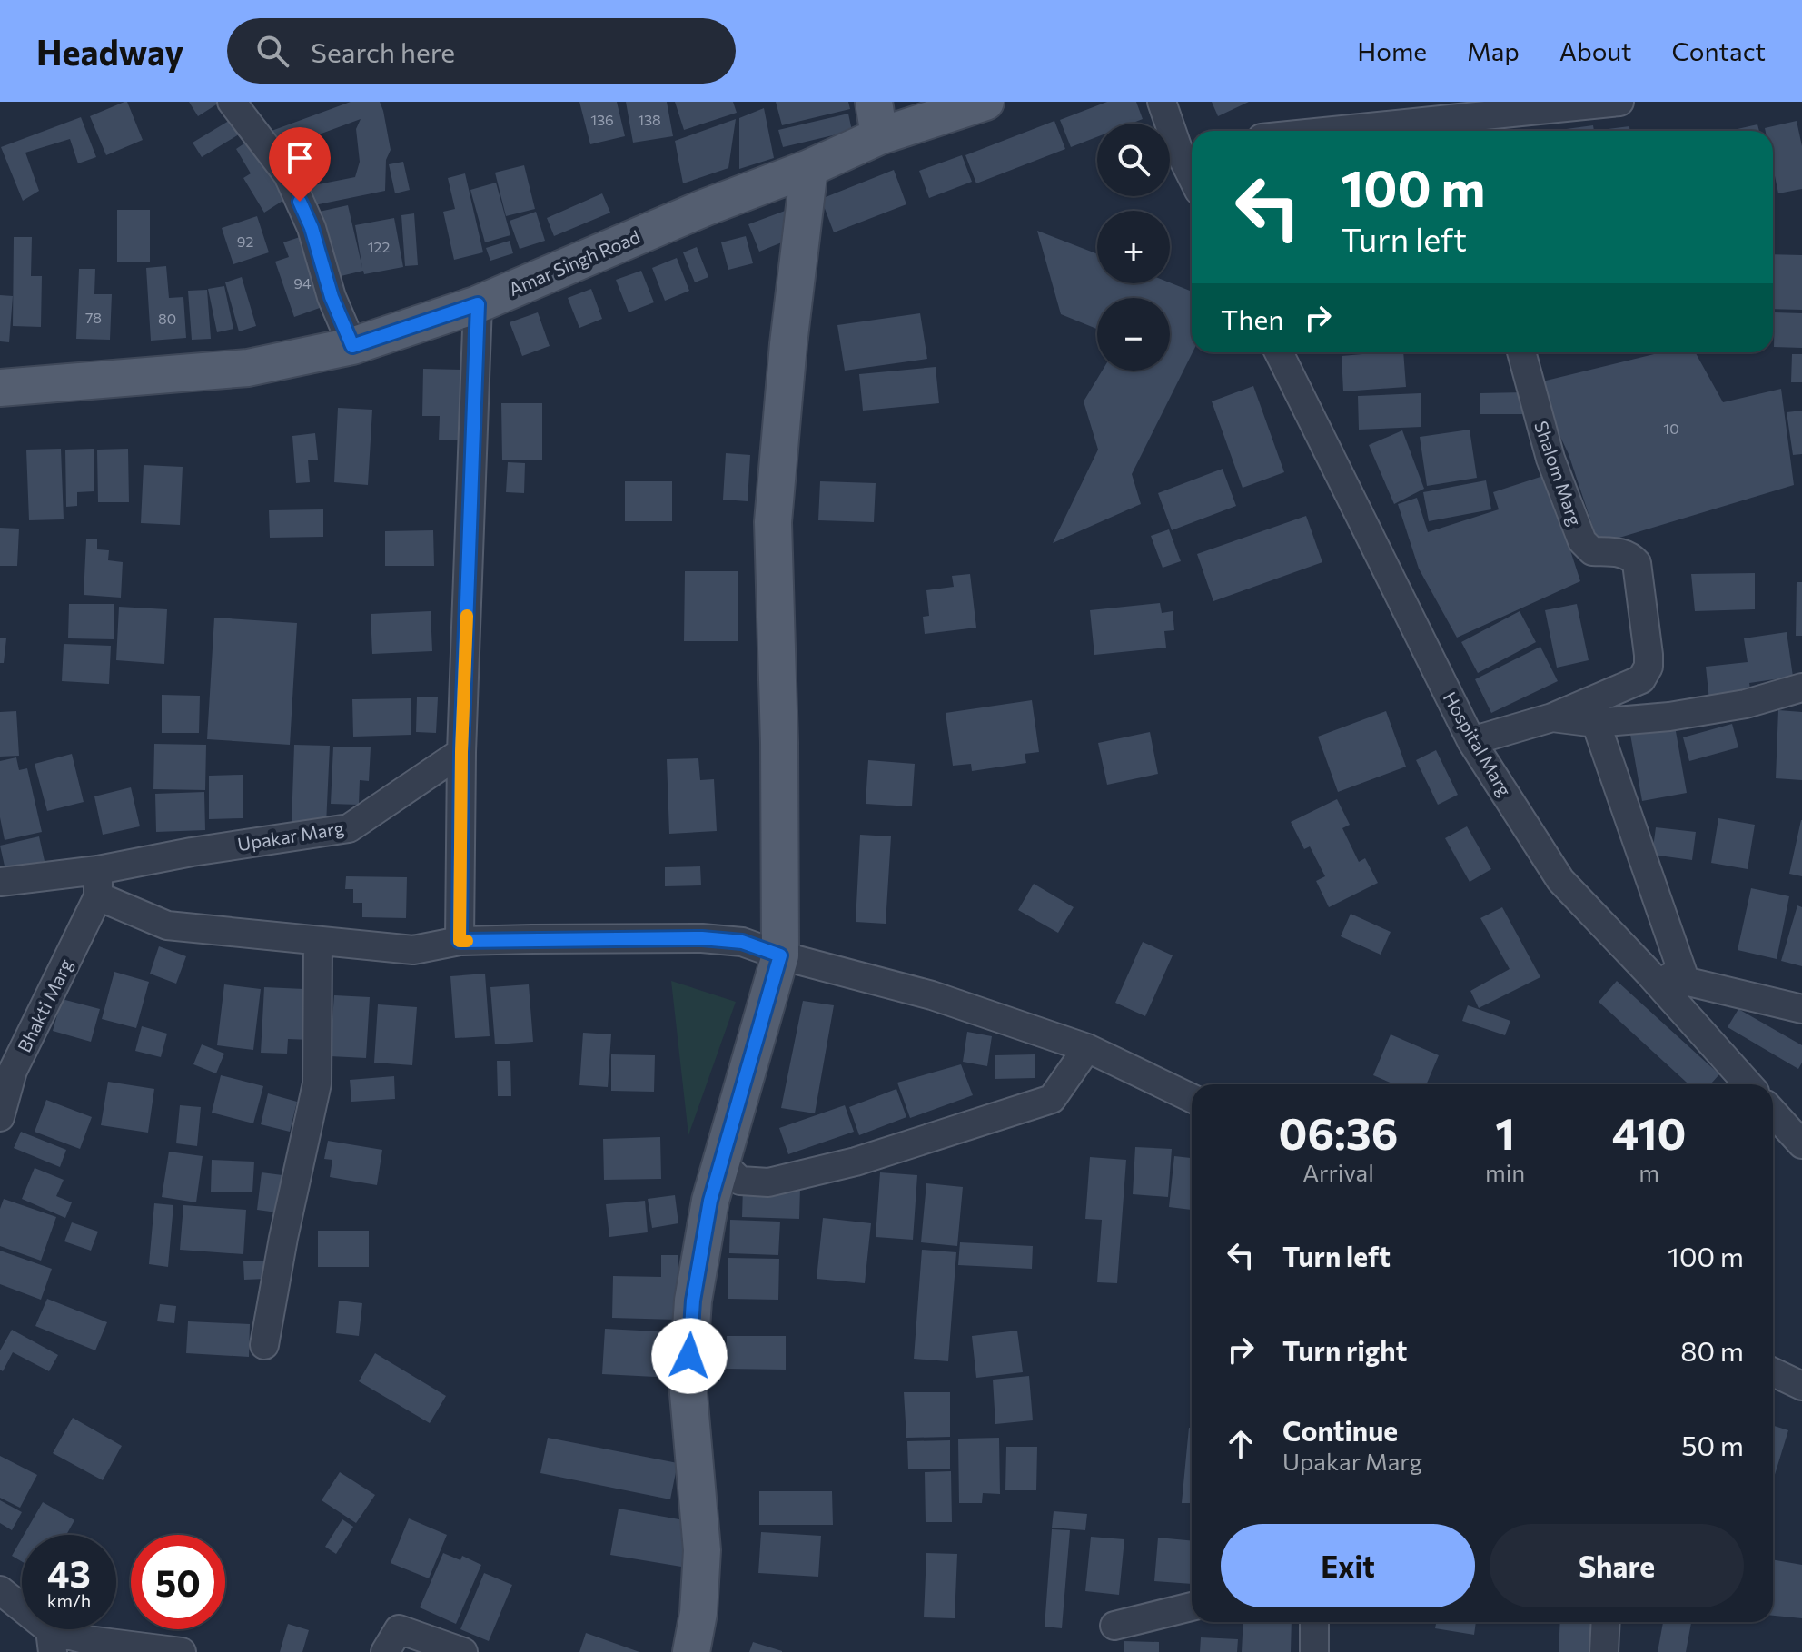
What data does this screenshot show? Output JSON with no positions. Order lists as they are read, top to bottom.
{
  "streets": {
    "main road": ["Amar Singh Road"],
    "street": [
      "Shalom Marg",
      "Hospital Marg",
      "Upakar Marg",
      "Bhakti Marg"
    ]
  },
  "crossings": [
    ["Upakar Marg", "Bhakti Marg"]
  ],
  "house_numbers": [
    "136",
    "138",
    "92",
    "122",
    "94",
    "78",
    "80",
    "10"
  ],
  "page": {
    "header": "Headway",
    "search": "Search here",
    "nav": [
      "Home",
      "Map",
      "About",
      "Contact"
    ],
    "map_buttons": ["+", "−"],
    "turn": ["100 m", "Turn left"],
    "then": "Then",
    "eta": [
      "06:36",
      "Arrival",
      "1",
      "min",
      "410",
      "m"
    ],
    "list": [
      {
        "name": "Turn left",
        "value": "100 m"
      },
      {
        "name": "Turn right",
        "value": "80 m"
      },
      {
        "name": "Continue",
        "note": "Upakar Marg",
        "value": "50 m"
      }
    ],
    "buttons": ["Exit", "Share"],
    "speed": "43 km/h",
    "limit": "50"
  }
}
